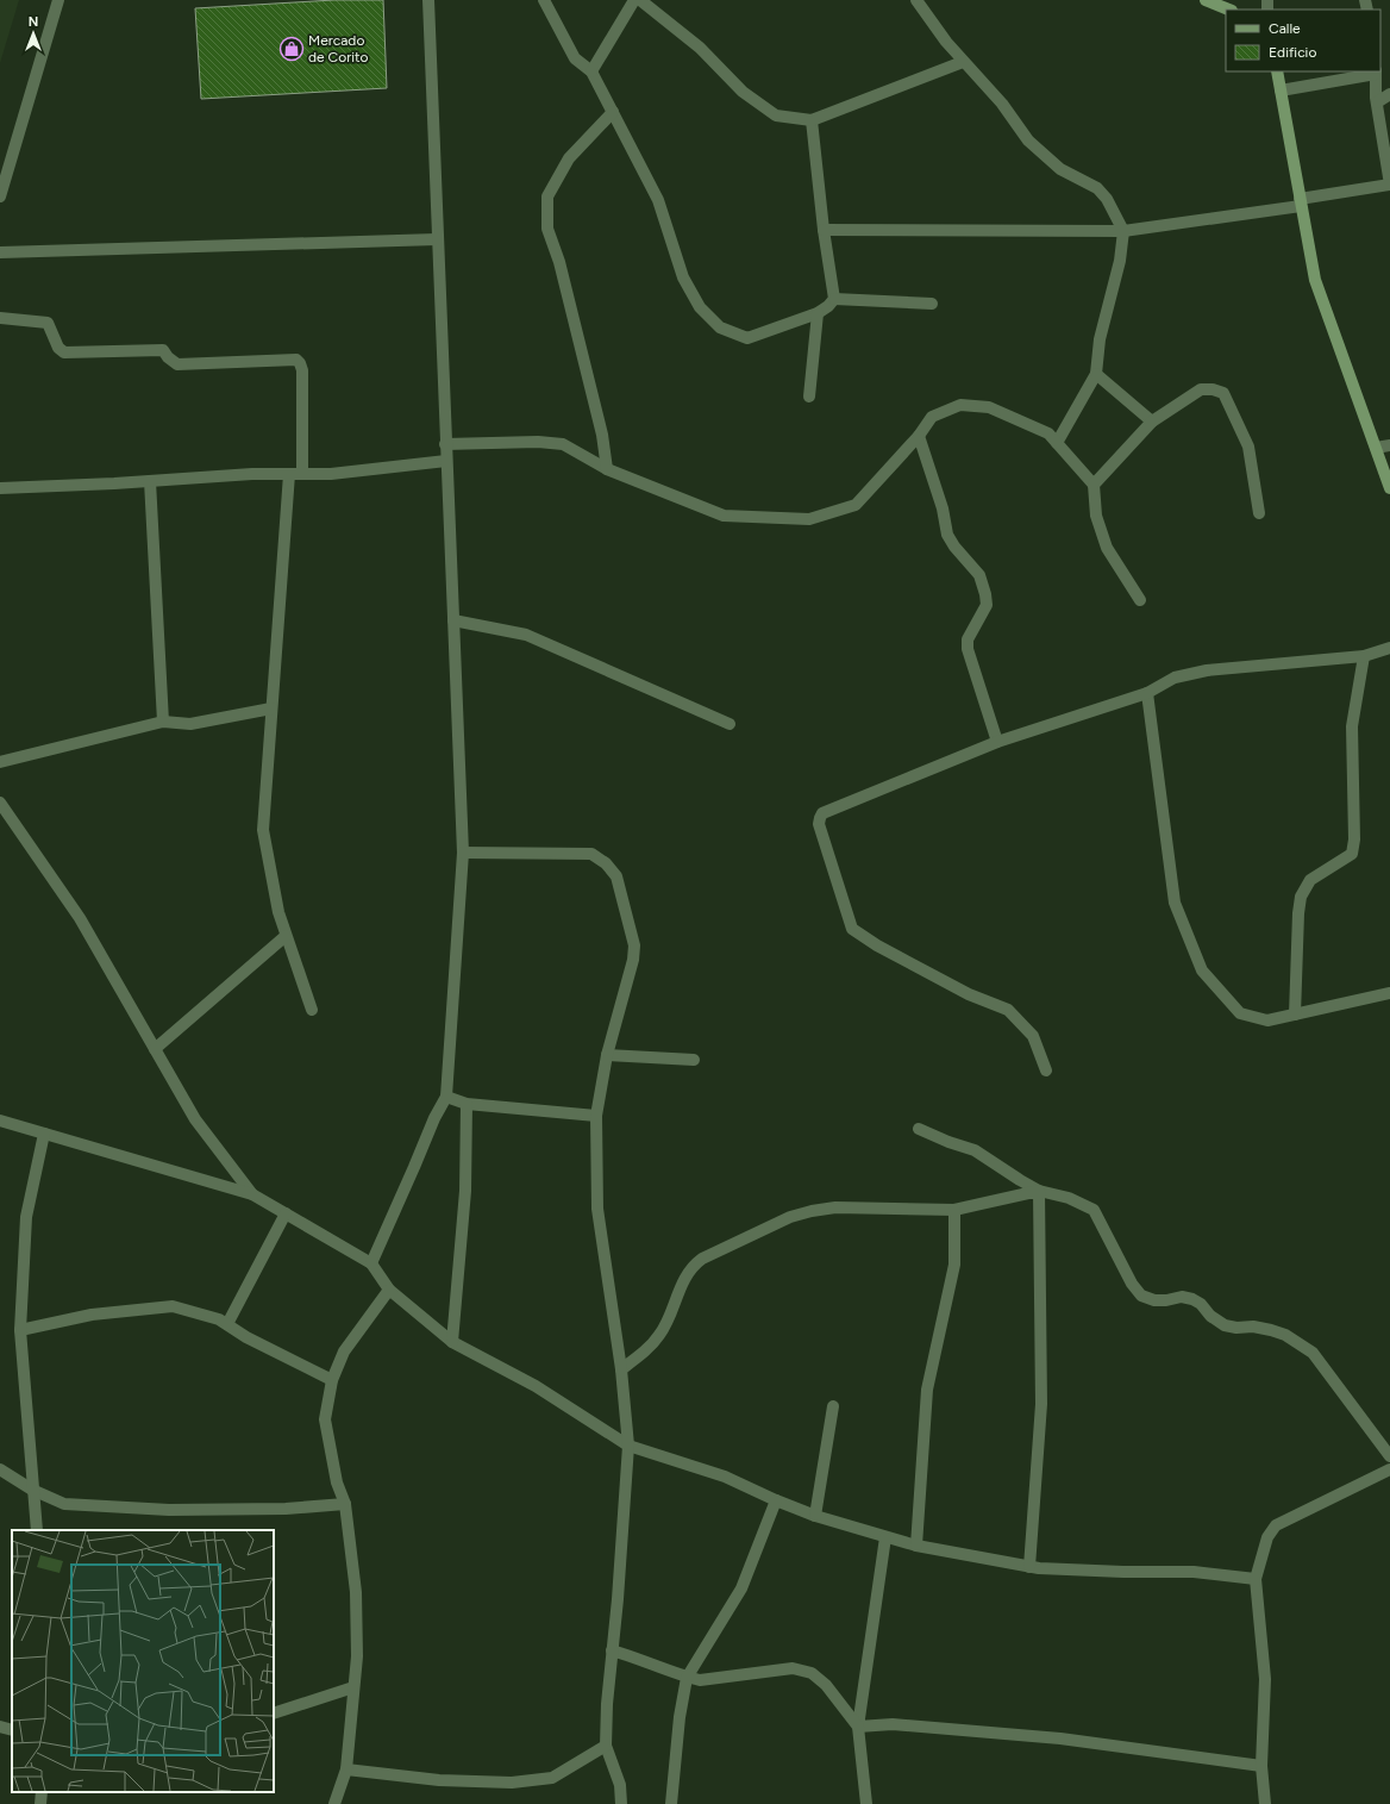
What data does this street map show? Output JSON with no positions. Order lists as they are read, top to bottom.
{
  "places": {
    "shop": ["Mercado de Corito"]
  },
  "legend": ["Calle", "Edificio"],
  "north": "top"
}
